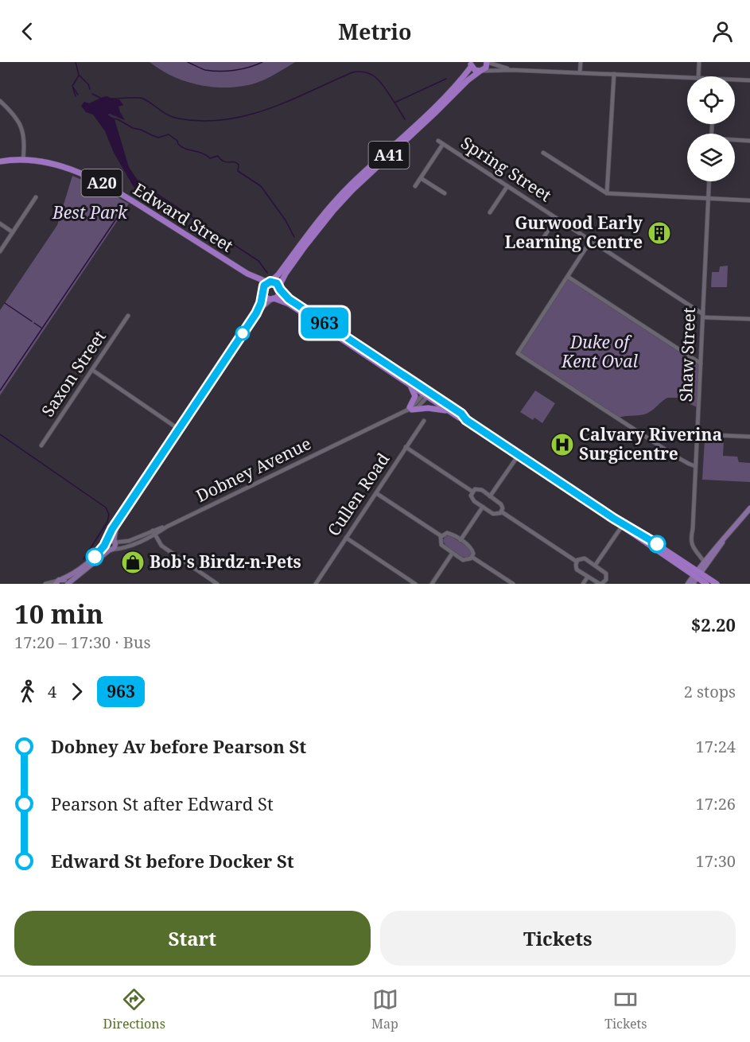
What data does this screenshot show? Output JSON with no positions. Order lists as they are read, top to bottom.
{
  "streets": {
    "highway": ["A41", "A20", "Edward Street"],
    "street": [
      "Spring Street",
      "Shaw Street",
      "Saxon Street",
      "Dobney Avenue",
      "Cullen Road"
    ]
  },
  "crossings": [
    ["A41", "A20"],
    ["A41", "Edward Street"],
    ["Spring Street", "Shaw Street"],
    ["A20", "Edward Street"],
    ["A20", "Dobney Avenue"]
  ],
  "parks": ["Best Park", "Duke of Kent Oval"],
  "places": {
    "building": ["Gurwood Early Learning Centre"],
    "hospital": ["Calvary Riverina Surgicentre"],
    "shop": ["Bob's Birdz-n-Pets"]
  },
  "lines": ["bus line 963"],
  "page": {
    "header": "Metrio",
    "on_map": "963",
    "heading": ["10 min", "17:20 – 17:30 · Bus", "$2.20"],
    "legs": ["4", "963", "2 stops"],
    "list": [
      {
        "name": "Dobney Av before Pearson St",
        "value": "17:24"
      },
      {
        "name": "Pearson St after Edward St",
        "value": "17:26"
      },
      {
        "name": "Edward St before Docker St",
        "value": "17:30"
      }
    ],
    "buttons": ["Start", "Tickets"],
    "tabs": ["Directions", "Map", "Tickets"]
  }
}
